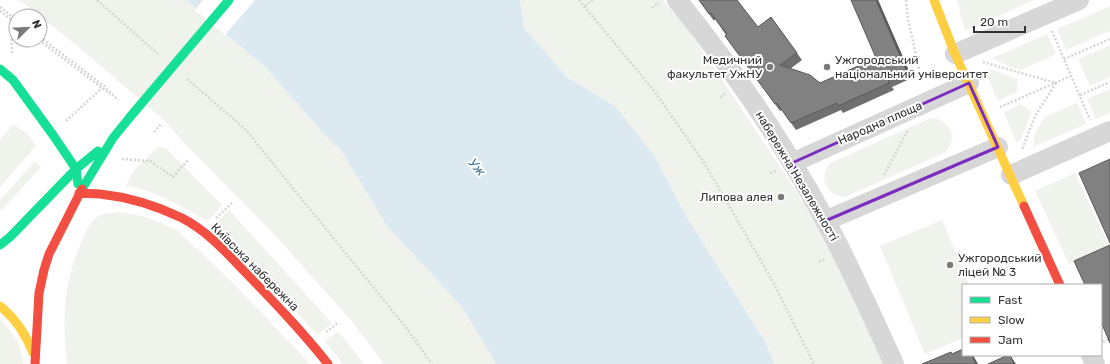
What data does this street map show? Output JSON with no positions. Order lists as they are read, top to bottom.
{
  "streets": {
    "street": ["Народна площа", "набережна Незалежності", "Київська набережна"]
  },
  "crossings": [
    ["Народна площа", "набережна Незалежності"]
  ],
  "water": ["Уж"],
  "places": [
    "Медичний факультет УжНУ",
    "Ужгородський національний університет",
    "Липова алея",
    "Ужгородський ліцей № 3"
  ],
  "legend": ["Fast", "Slow", "Jam"],
  "scale_bar": "20 m",
  "north": "top right"
}
